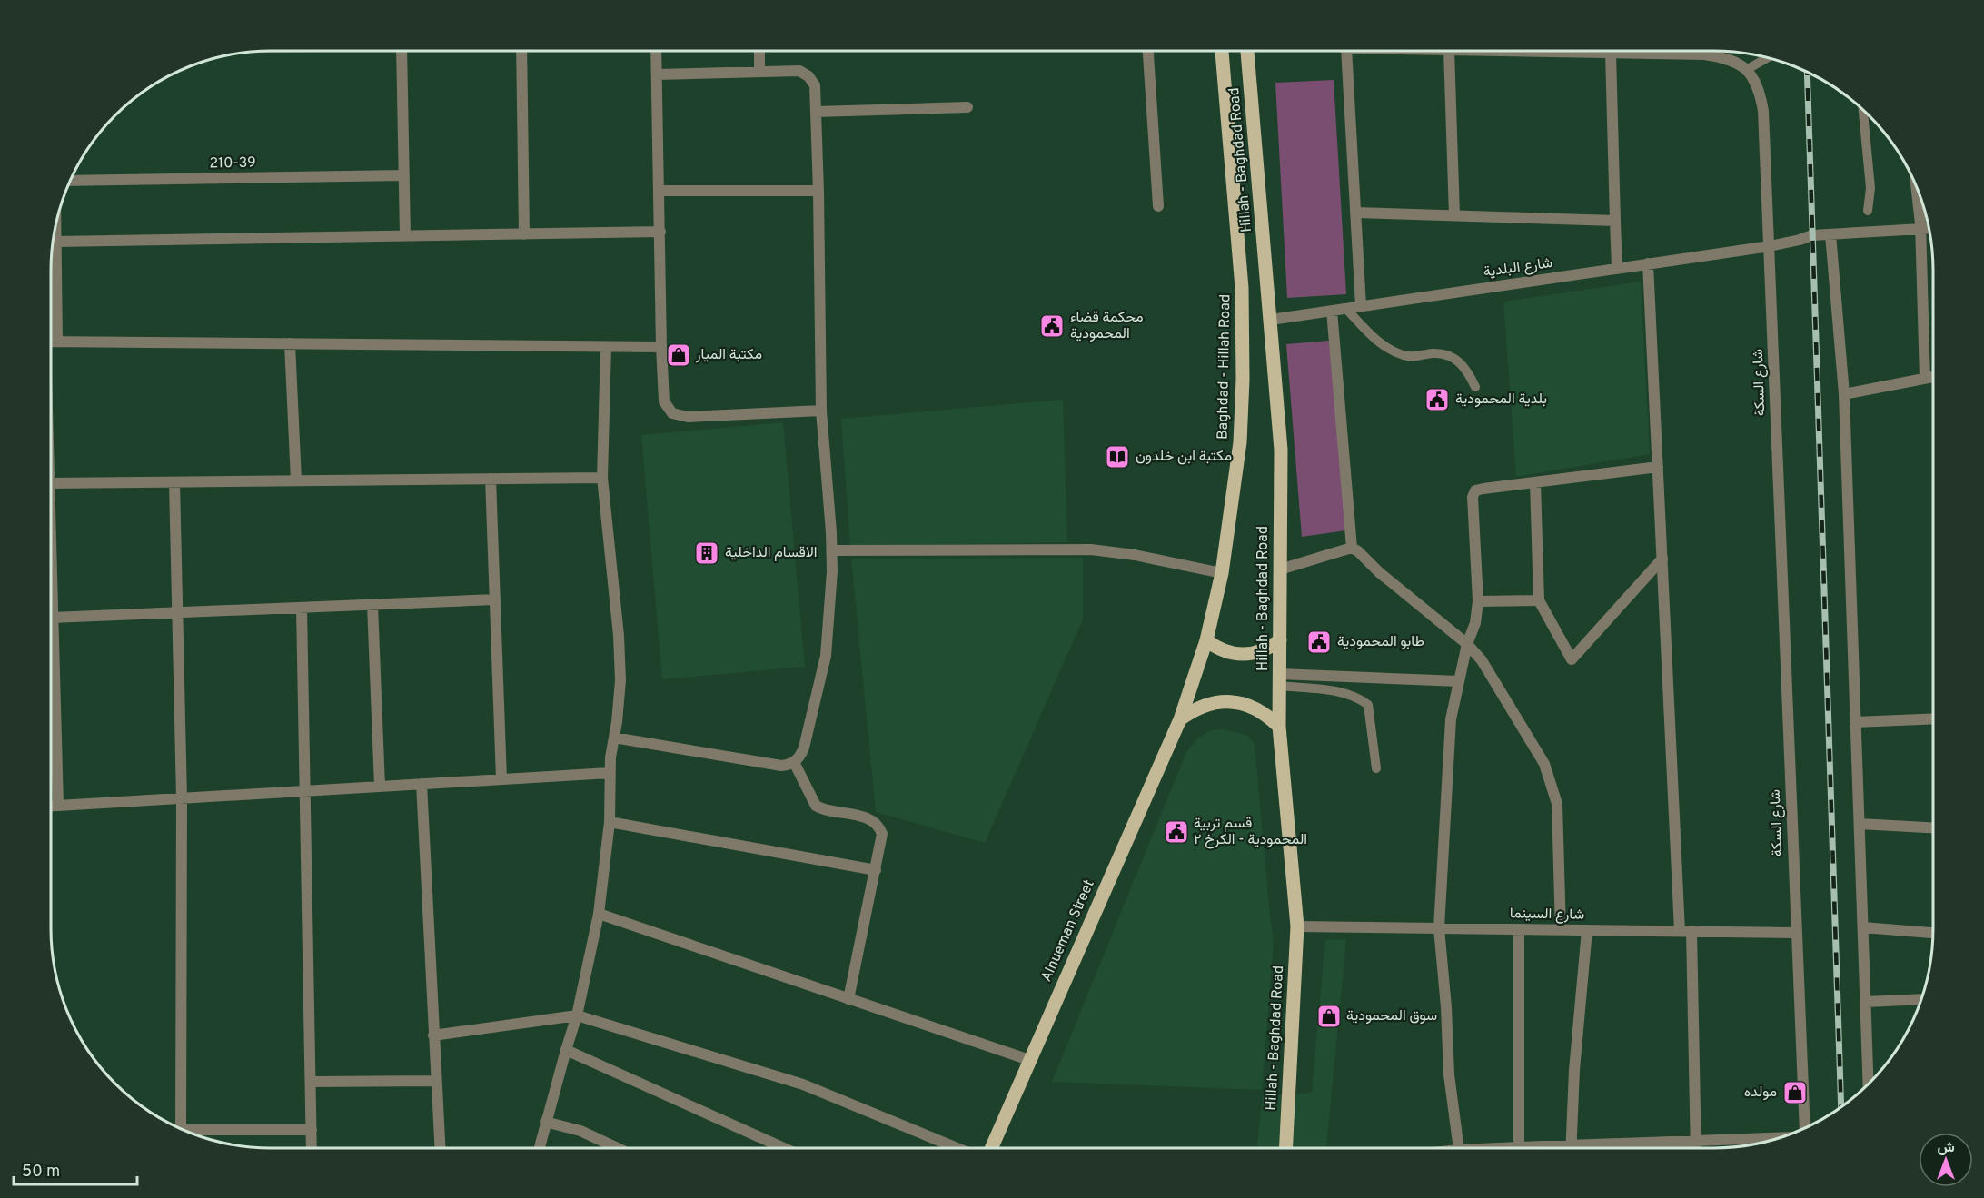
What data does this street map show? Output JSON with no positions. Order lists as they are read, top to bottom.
{
  "streets": {
    "main road": ["Hillah - Baghdad Road", "Baghdad - Hillah Road", "Alnueman Street"],
    "street": [
      "210-39",
      "شارع البلدية",
      "شارع السكة",
      "شارع السينما"
    ]
  },
  "crossings": [
    ["Hillah - Baghdad Road", "شارع البلدية"],
    ["Hillah - Baghdad Road", "شارع السينما"],
    ["شارع البلدية", "شارع السكة"],
    ["Baghdad - Hillah Road", "Alnueman Street"],
    ["شارع السكة", "شارع السينما"]
  ],
  "places": {
    "public building": [
      "محكمة قضاء المحمودية",
      "بلدية المحمودية",
      "طابو المحمودية",
      "قسم تربية المحمودية - الكرخ ٢"
    ],
    "shop": ["مكتبة الميار", "سوق المحمودية", "مولده"],
    "library": ["مكتبة ابن خلدون"],
    "building": ["الاقسام الداخلية"]
  },
  "scale_bar": "50 m",
  "north": "top"
}
